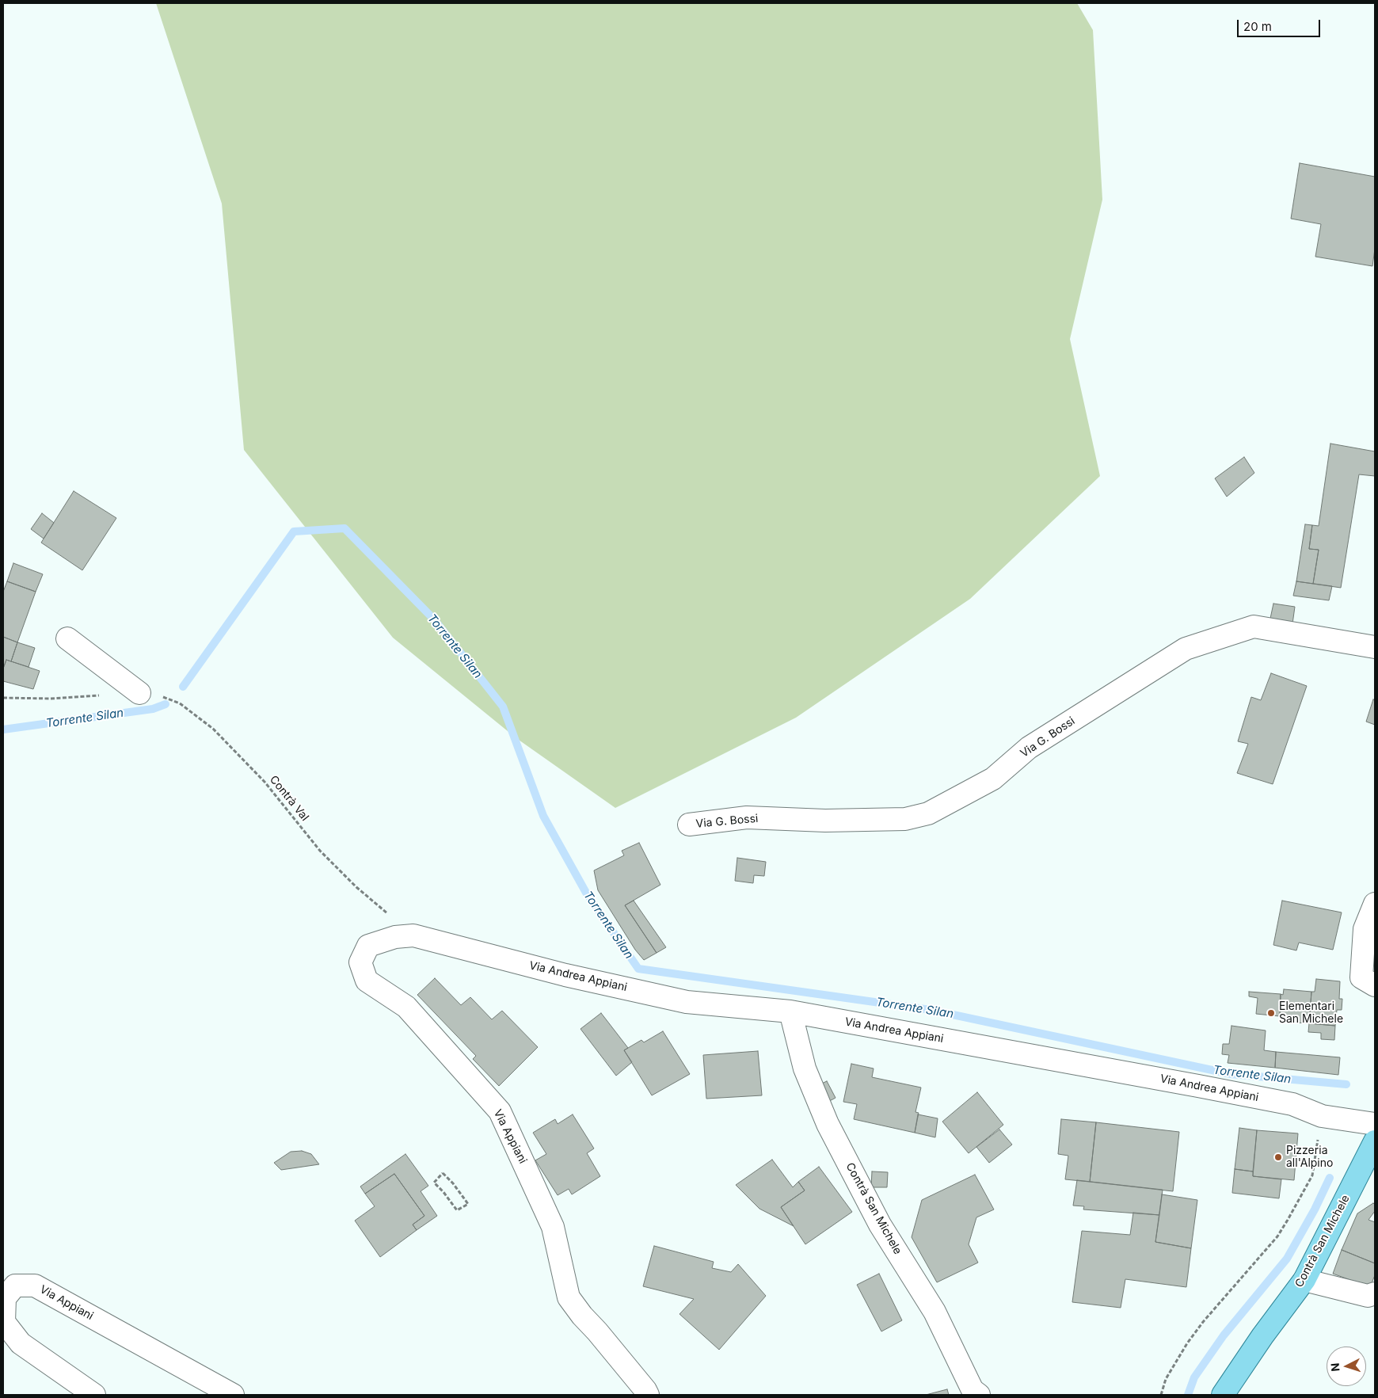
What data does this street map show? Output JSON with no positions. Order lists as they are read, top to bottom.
{
  "streets": {
    "main road": ["Contrà San Michele"],
    "street": ["Via G. Bossi", "Via Andrea Appiani", "Via Appiani"],
    "path": ["Contrà Val"]
  },
  "crossings": [
    ["Contrà Val", "Via Andrea Appiani"],
    ["Contrà Val", "Via Appiani"],
    ["Via Andrea Appiani", "Via Appiani"],
    ["Via Andrea Appiani", "Contrà San Michele"]
  ],
  "water": ["Torrente Silan"],
  "places": ["Elementari San Michele", "Pizzeria all'Alpino"],
  "scale_bar": "20 m",
  "north": "left"
}
